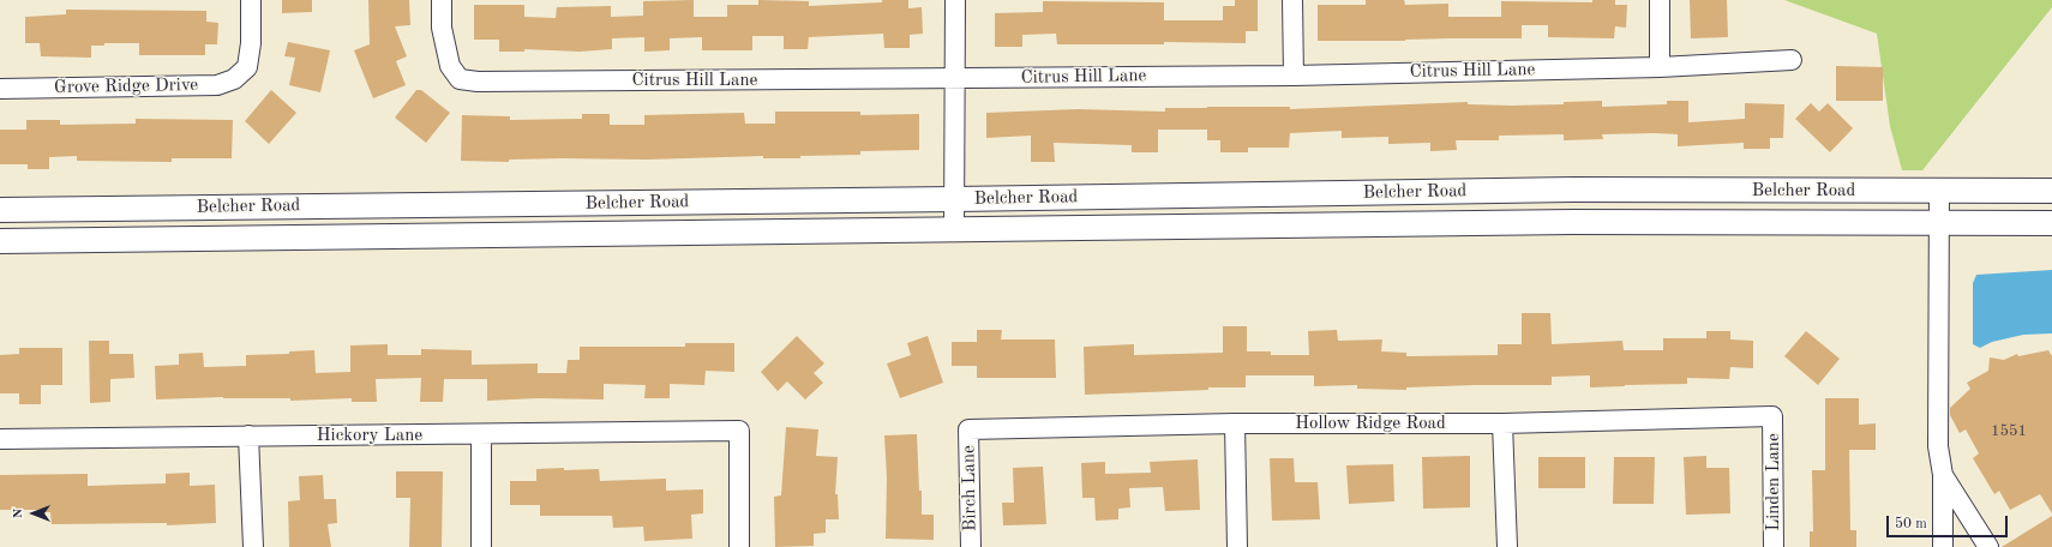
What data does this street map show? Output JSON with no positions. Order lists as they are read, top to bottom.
{
  "streets": {
    "main road": ["Belcher Road"],
    "street": [
      "Citrus Hill Lane",
      "Grove Ridge Drive",
      "Hollow Ridge Road",
      "Hickory Lane",
      "Linden Lane",
      "Birch Lane"
    ]
  },
  "crossings": [
    ["Hollow Ridge Road", "Linden Lane"],
    ["Hollow Ridge Road", "Birch Lane"]
  ],
  "house_numbers": ["1551"],
  "scale_bar": "50 m",
  "north": "left"
}
